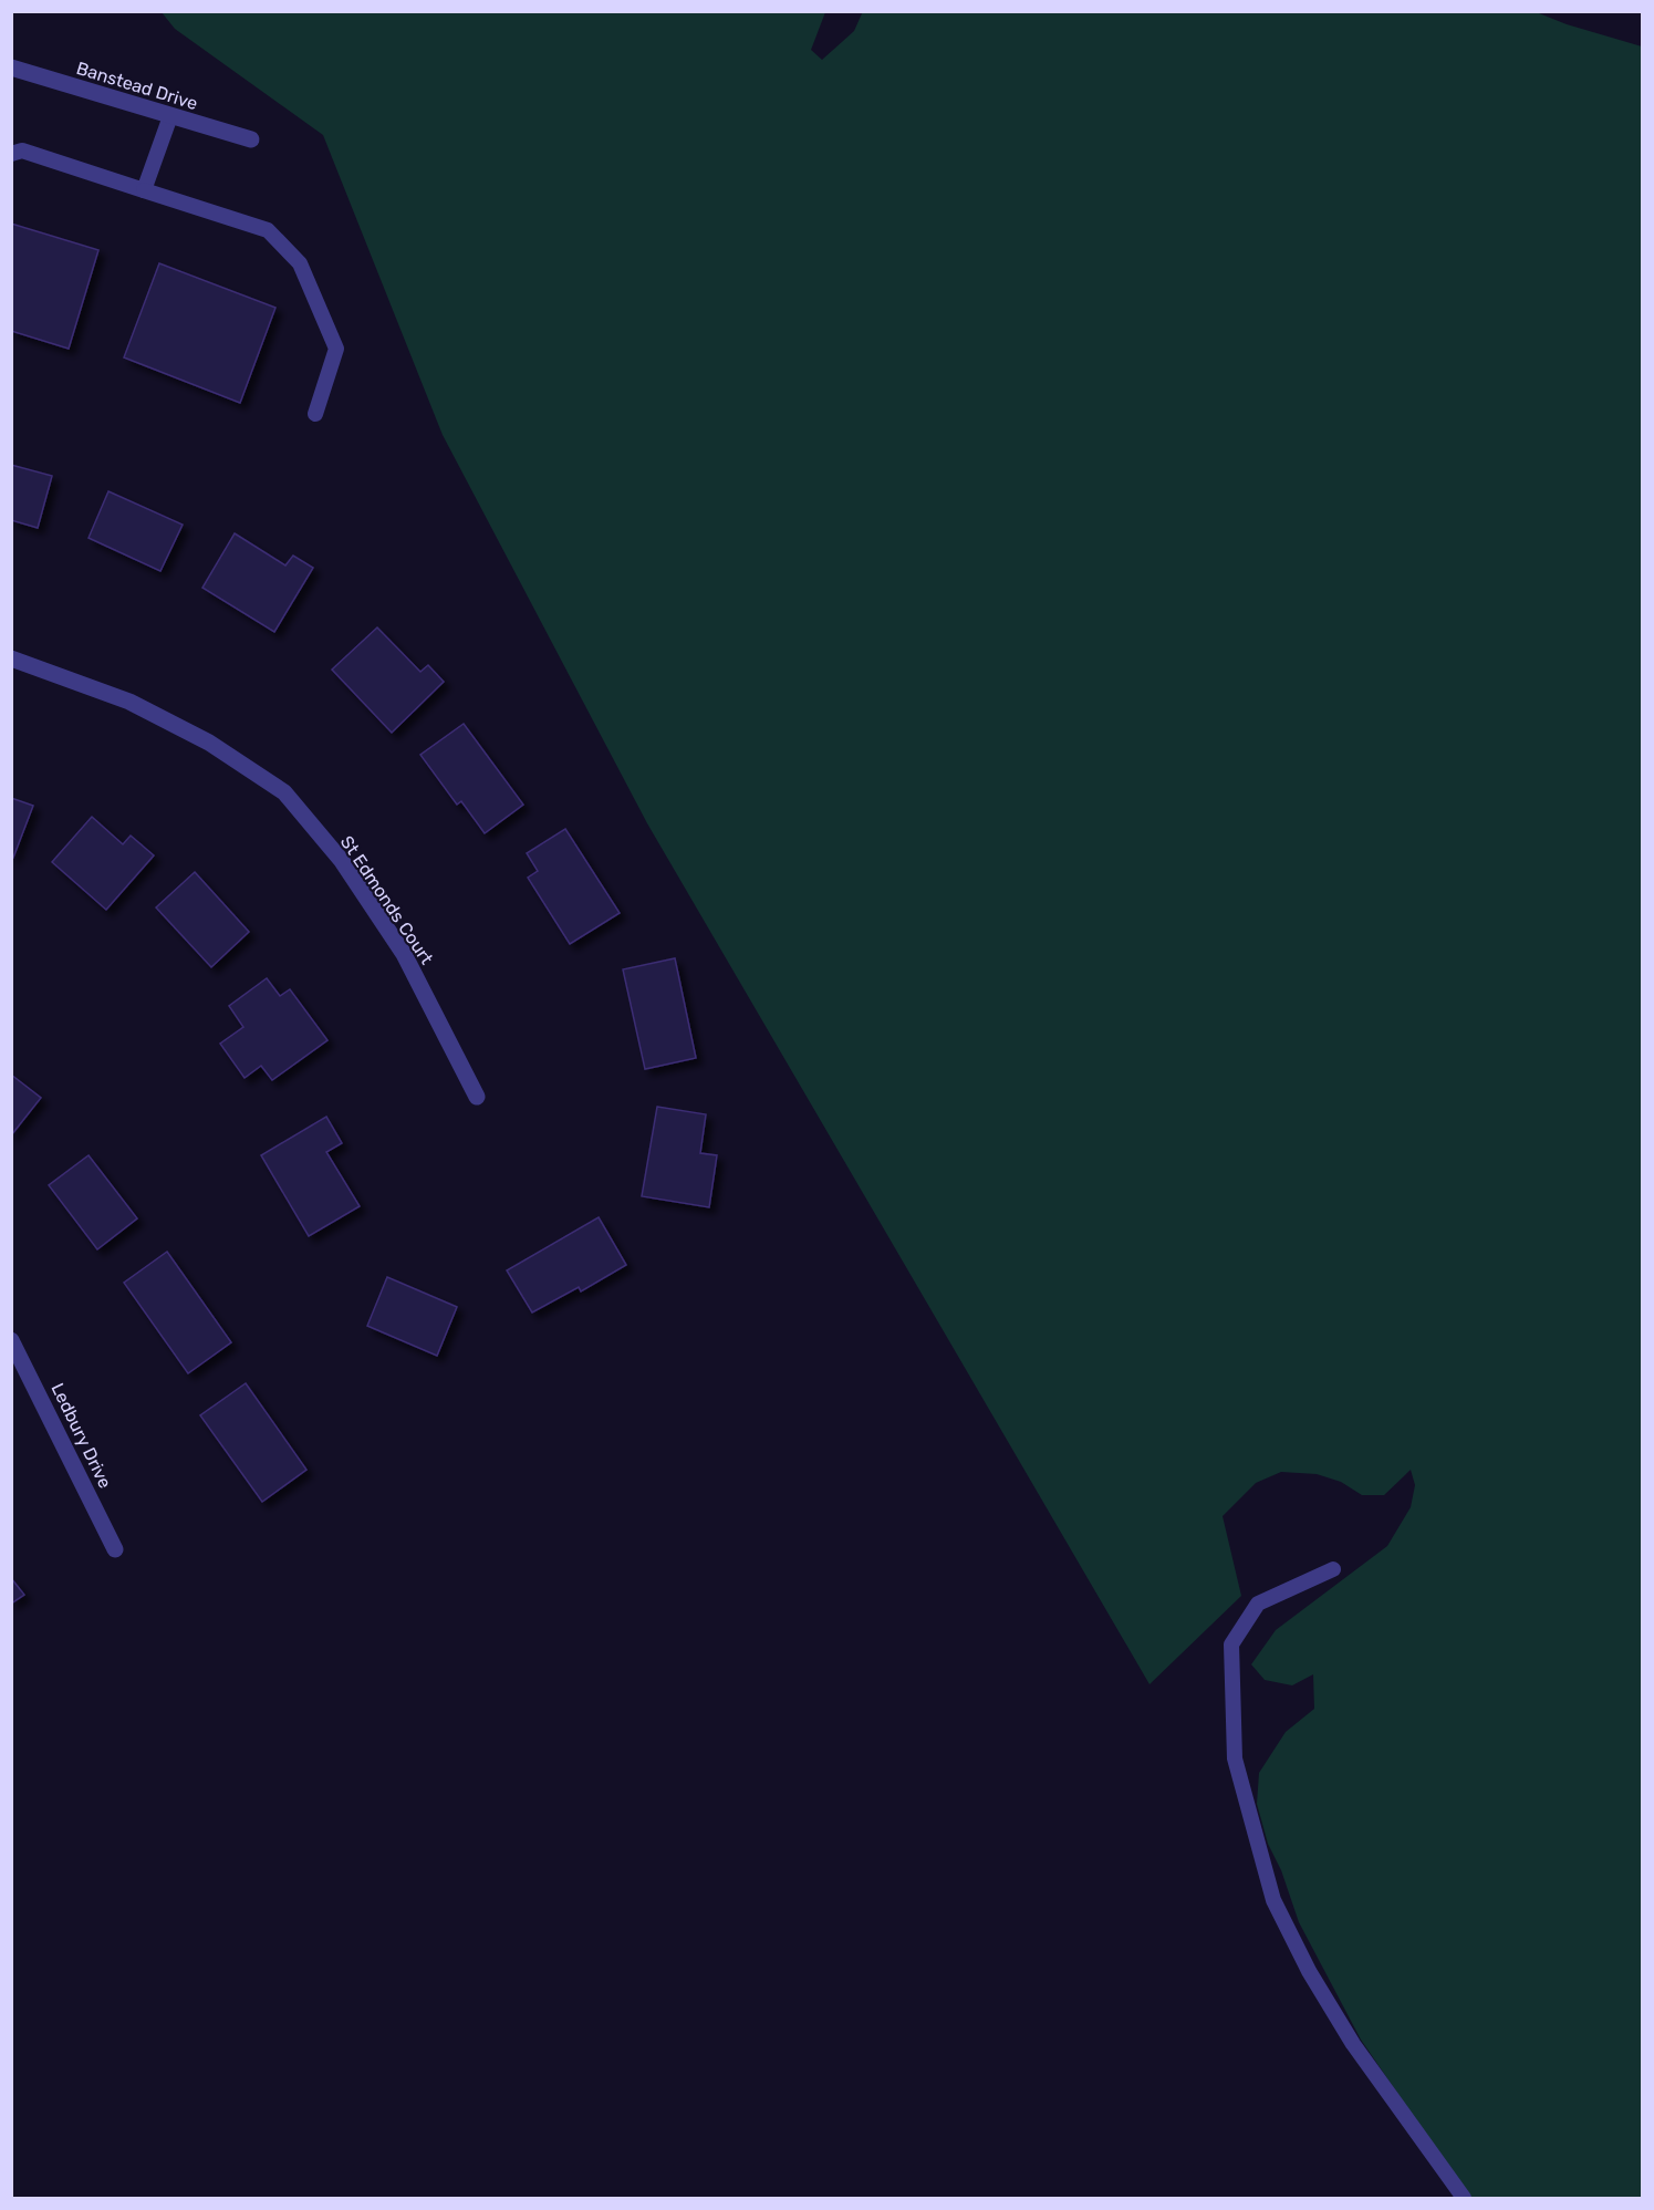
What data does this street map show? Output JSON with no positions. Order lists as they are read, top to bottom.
{
  "streets": {
    "street": ["Banstead Drive", "St Edmonds Court", "Ledbury Drive"]
  }
}
